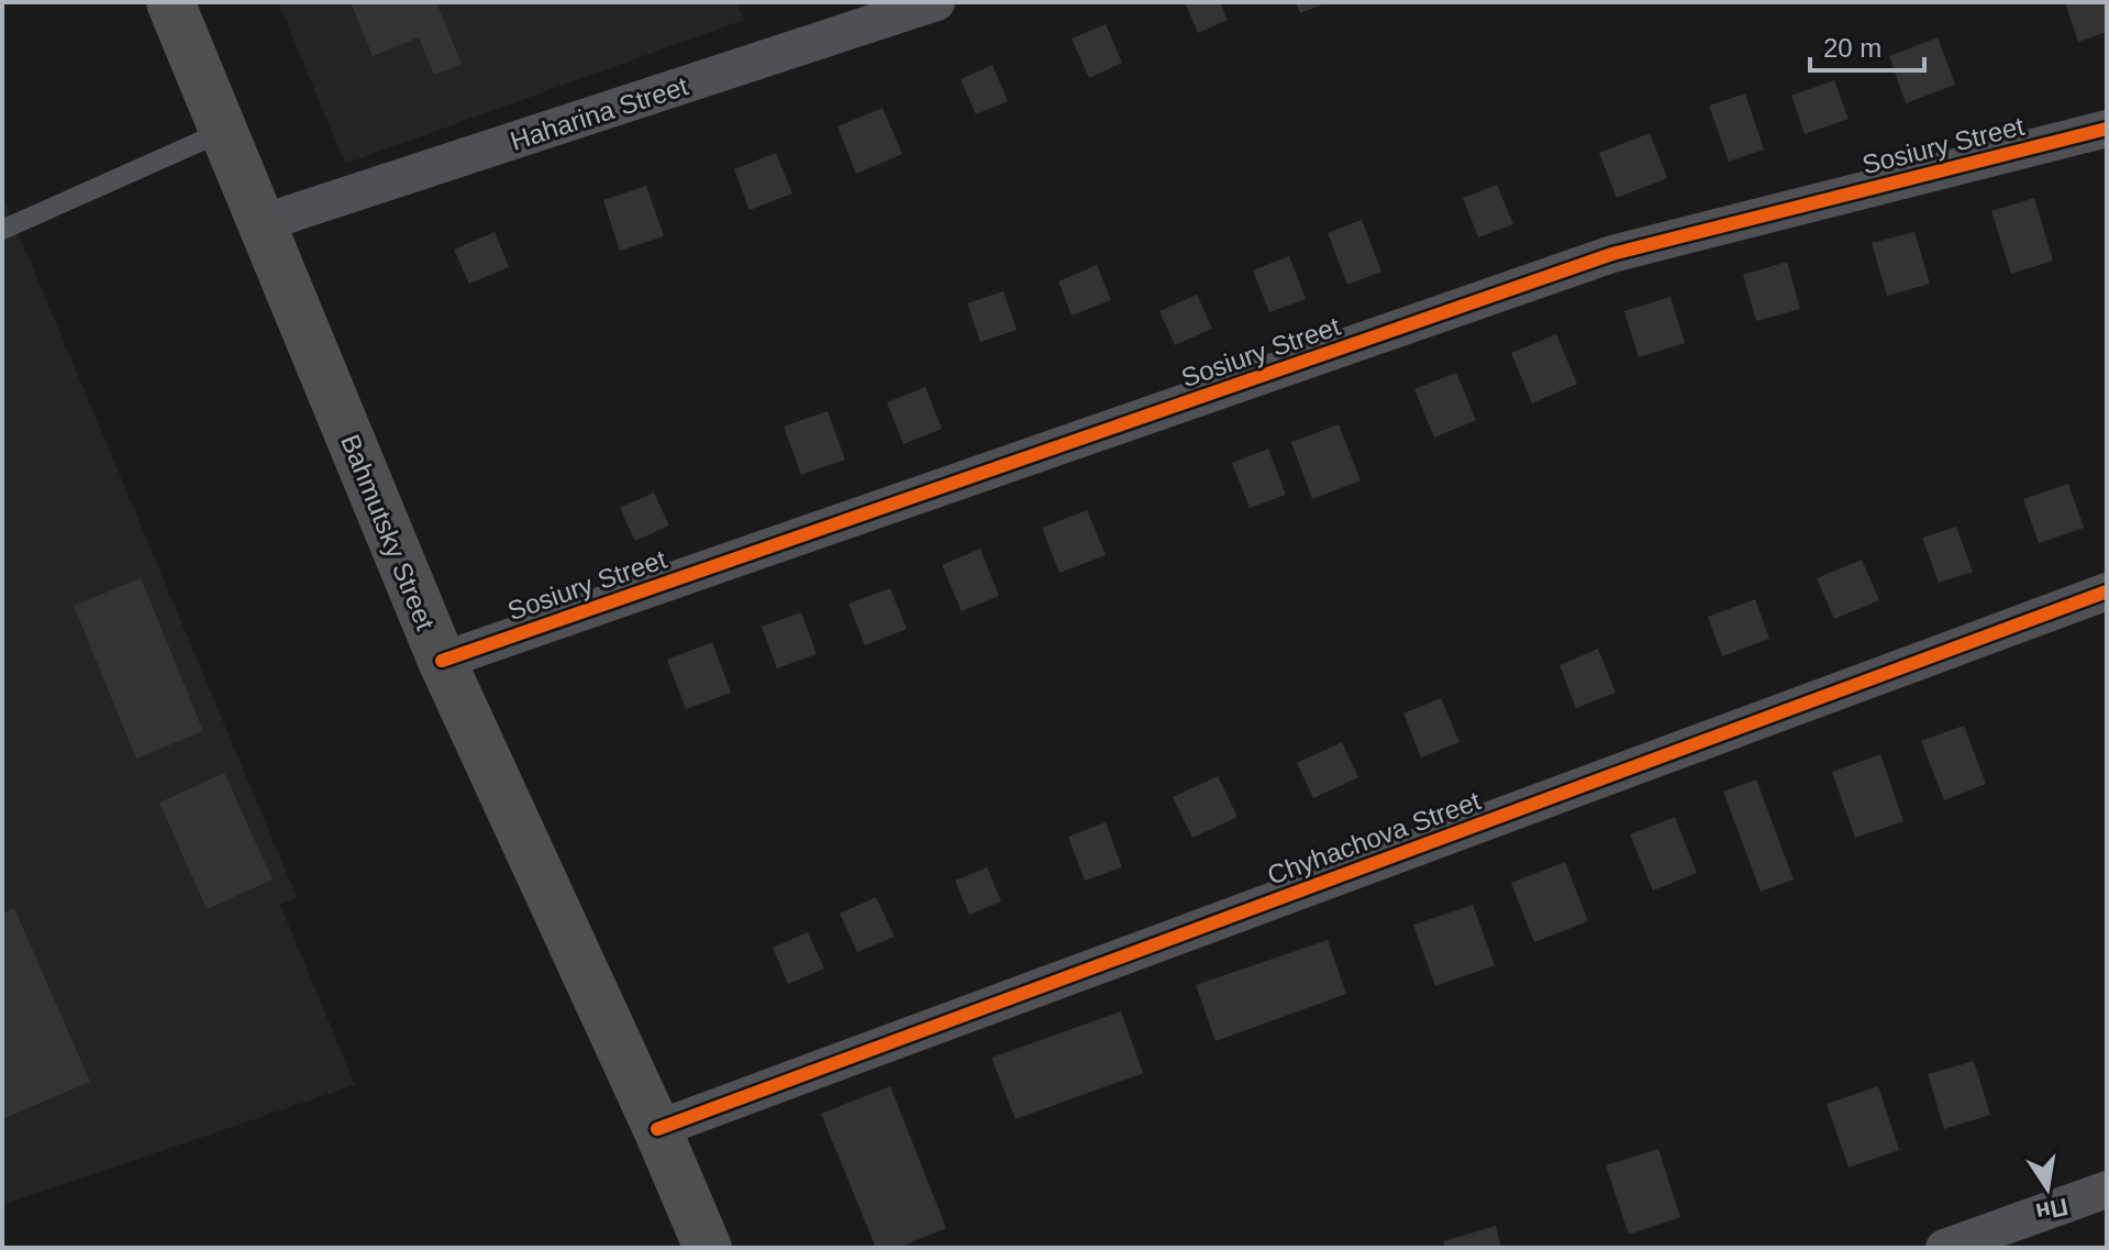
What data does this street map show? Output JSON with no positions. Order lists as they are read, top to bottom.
{
  "streets": {
    "main road": ["Bahmutsky Street"],
    "street": ["Haharina Street", "Sosiury Street", "Chyhachova Street"]
  },
  "crossings": [
    ["Haharina Street", "Bahmutsky Street"],
    ["Sosiury Street", "Bahmutsky Street"],
    ["Bahmutsky Street", "Chyhachova Street"]
  ],
  "scale_bar": "20 m",
  "north": "bottom"
}
